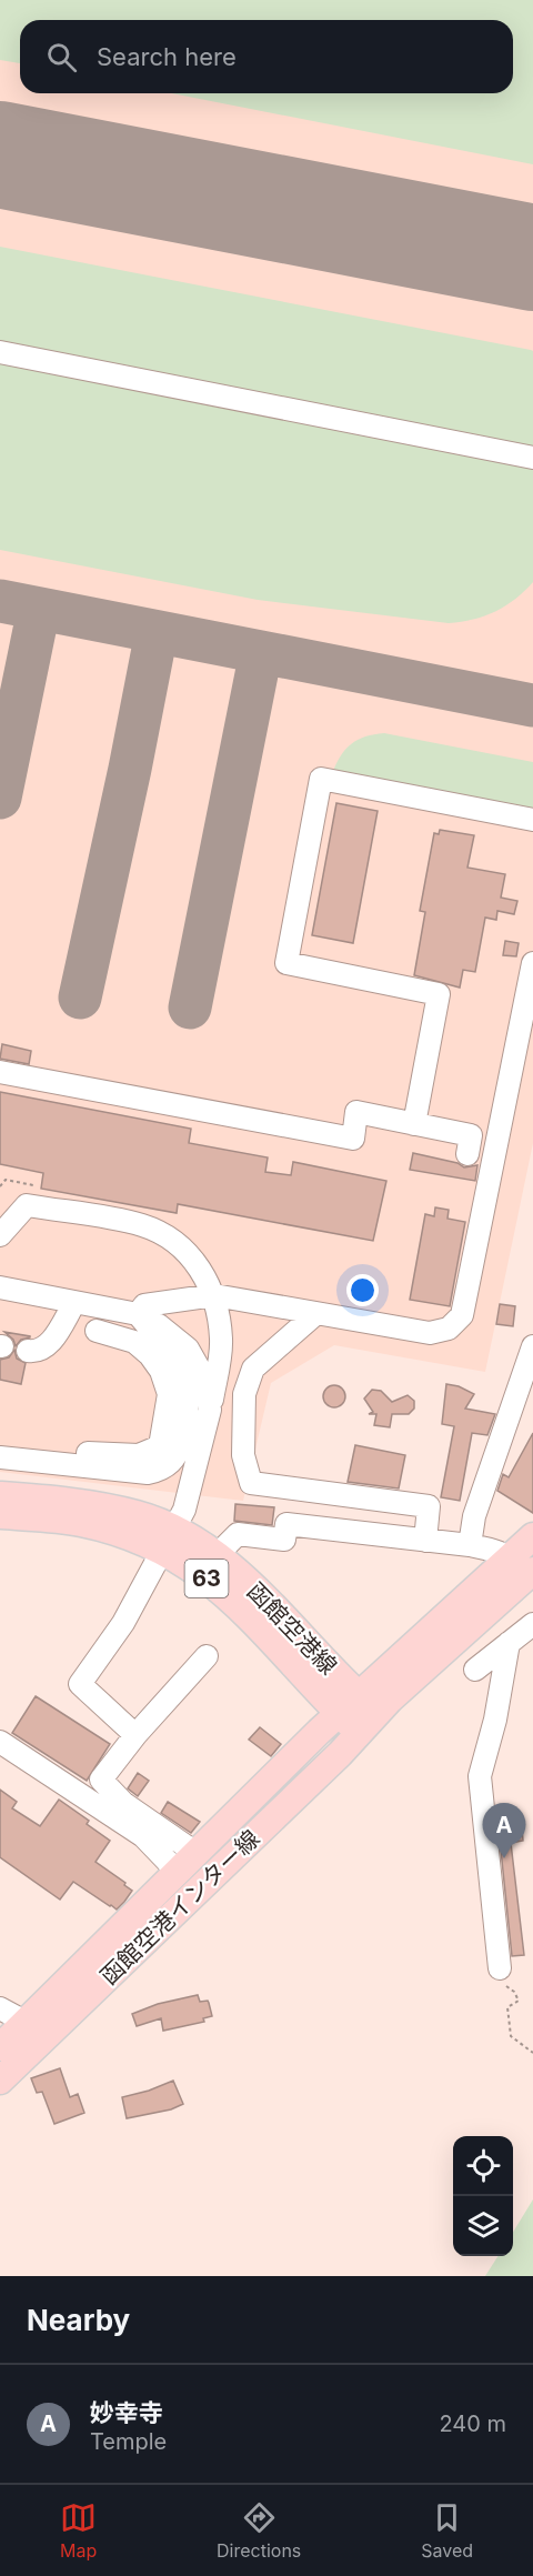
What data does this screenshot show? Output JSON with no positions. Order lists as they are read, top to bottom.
{
  "streets": {
    "main road": ["63", "函館空港線", "函館空港インター線"]
  },
  "crossings": [
    ["函館空港線", "函館空港インター線"]
  ],
  "page": {
    "search": "Search here",
    "pins": "A",
    "heading": "Nearby",
    "list": [
      {
        "mark": "A",
        "name": "妙幸寺",
        "note": "Temple",
        "value": "240 m"
      }
    ],
    "nav": ["Map", "Directions", "Saved"]
  }
}
